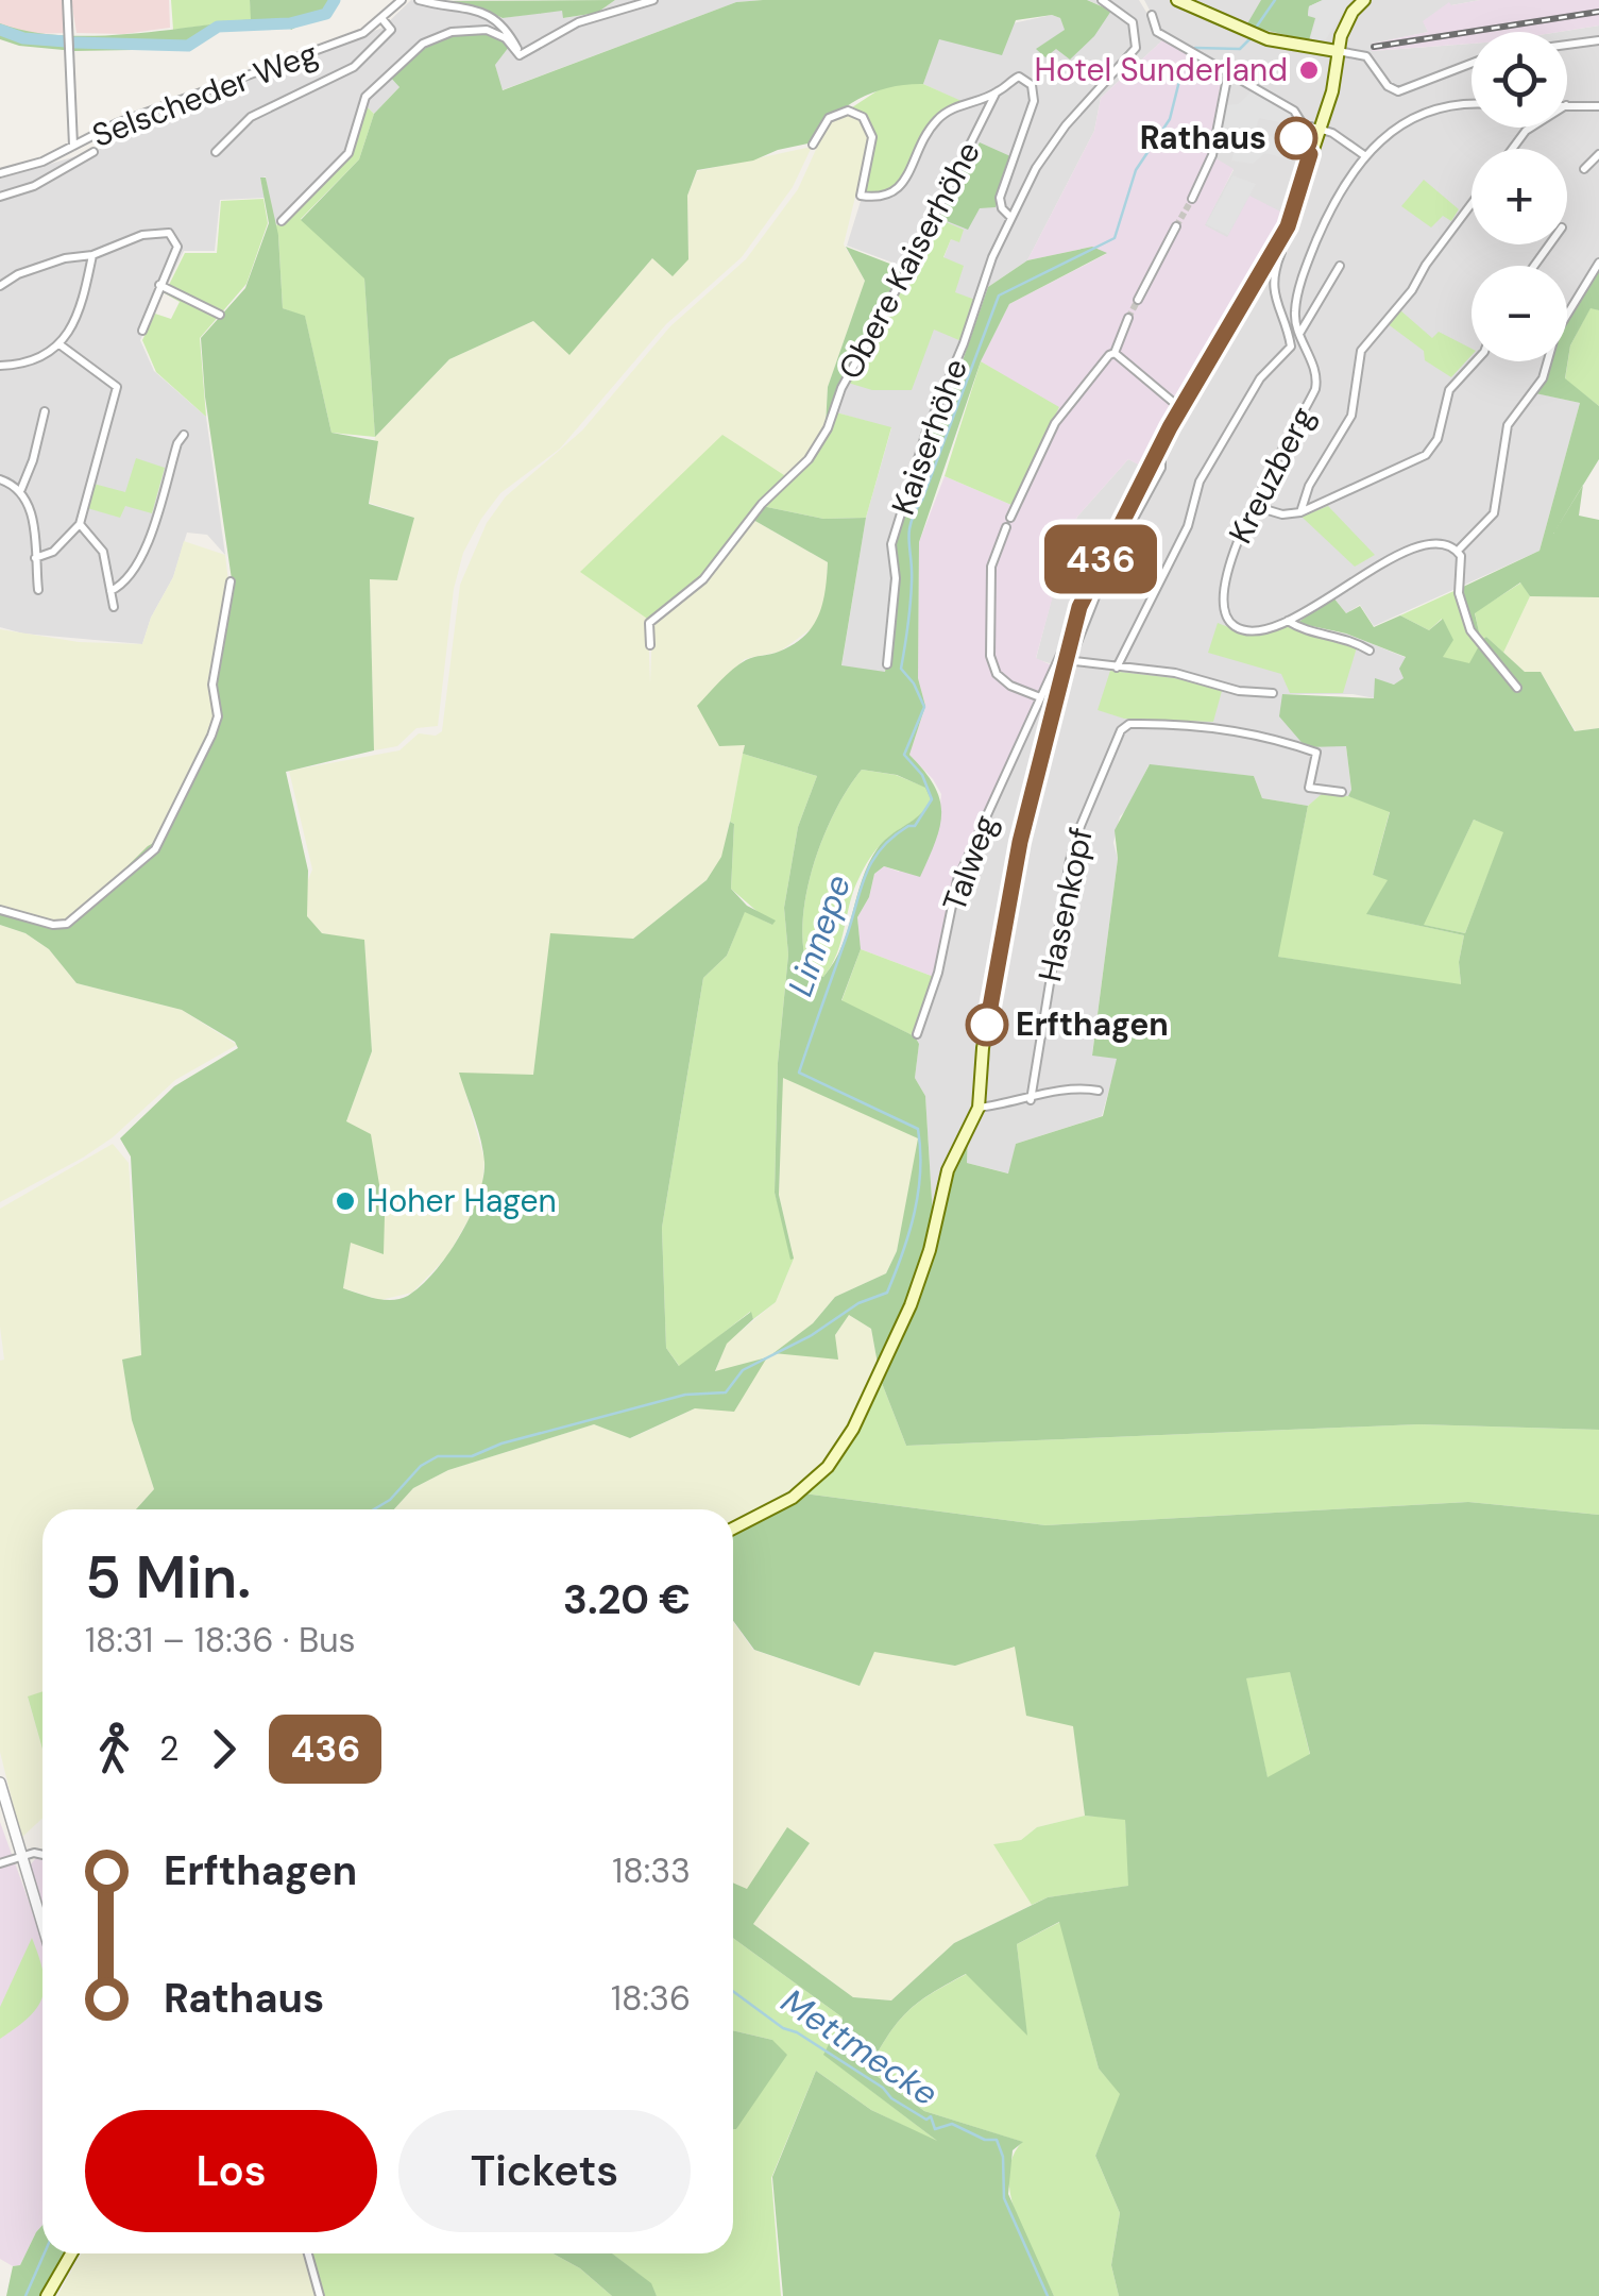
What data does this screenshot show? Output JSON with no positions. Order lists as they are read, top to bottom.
{
  "streets": {
    "street": [
      "Selscheder Weg",
      "Obere Kaiserhöhe",
      "Kaiserhöhe",
      "Kreuzberg",
      "Talweg",
      "Hasenkopf"
    ]
  },
  "crossings": [
    ["Obere Kaiserhöhe", "Kaiserhöhe"]
  ],
  "water": ["Linnepe", "Mettmecke"],
  "places": [
    "Hotel Sunderland",
    "Rathaus",
    "Erfthagen",
    "Hoher Hagen"
  ],
  "lines": ["bus line 436"],
  "page": {
    "on_map": "436",
    "map_buttons": ["+", "−"],
    "heading": ["5 Min.", "18:31 – 18:36 · Bus", "3.20 €"],
    "legs": ["2", "436"],
    "list": [
      {
        "name": "Erfthagen",
        "value": "18:33"
      },
      {
        "name": "Rathaus",
        "value": "18:36"
      }
    ],
    "buttons": ["Los", "Tickets"]
  }
}
